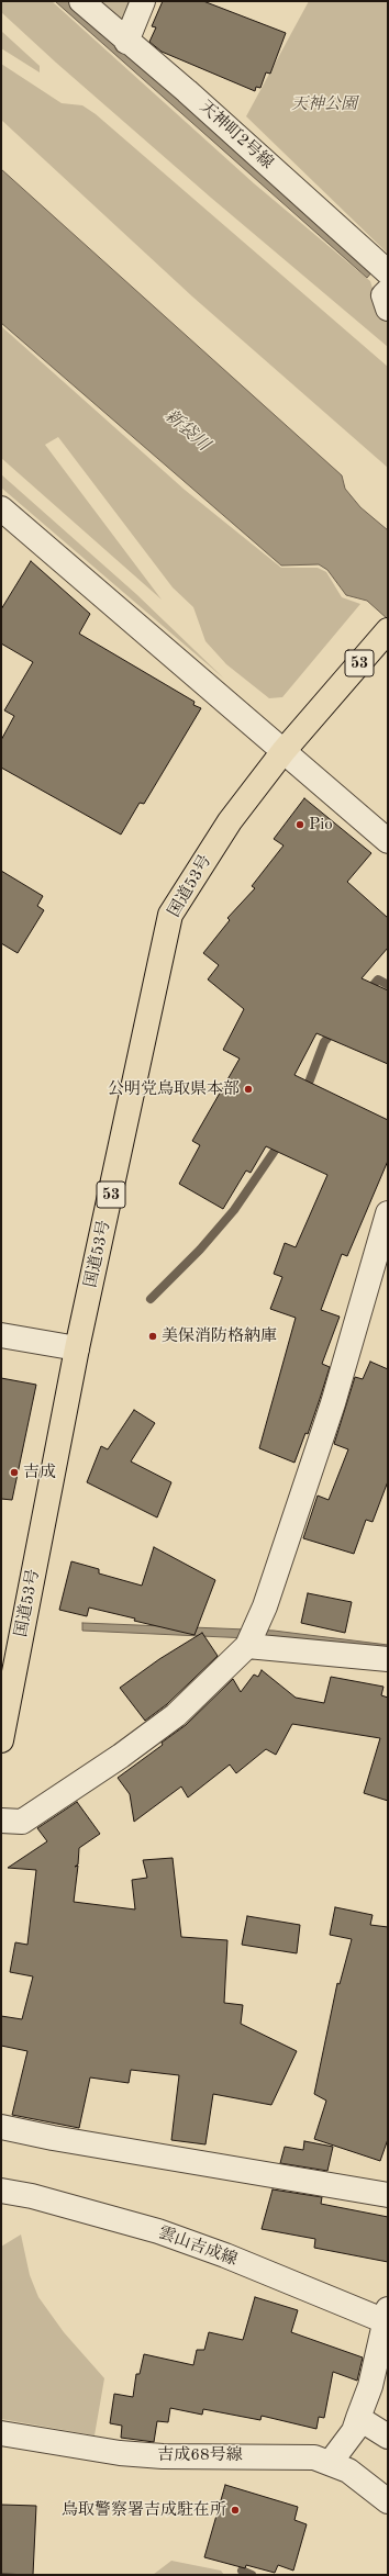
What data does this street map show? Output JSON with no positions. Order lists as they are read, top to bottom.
{
  "streets": {
    "highway": ["53", "国道53号"],
    "street": ["天神町2号線", "雲山吉成線", "吉成68号線"]
  },
  "water": ["新袋川"],
  "parks": ["天神公園"],
  "places": [
    "Pio",
    "公明党鳥取県本部",
    "美保消防格納庫",
    "吉成",
    "鳥取警察署吉成駐在所"
  ]
}
